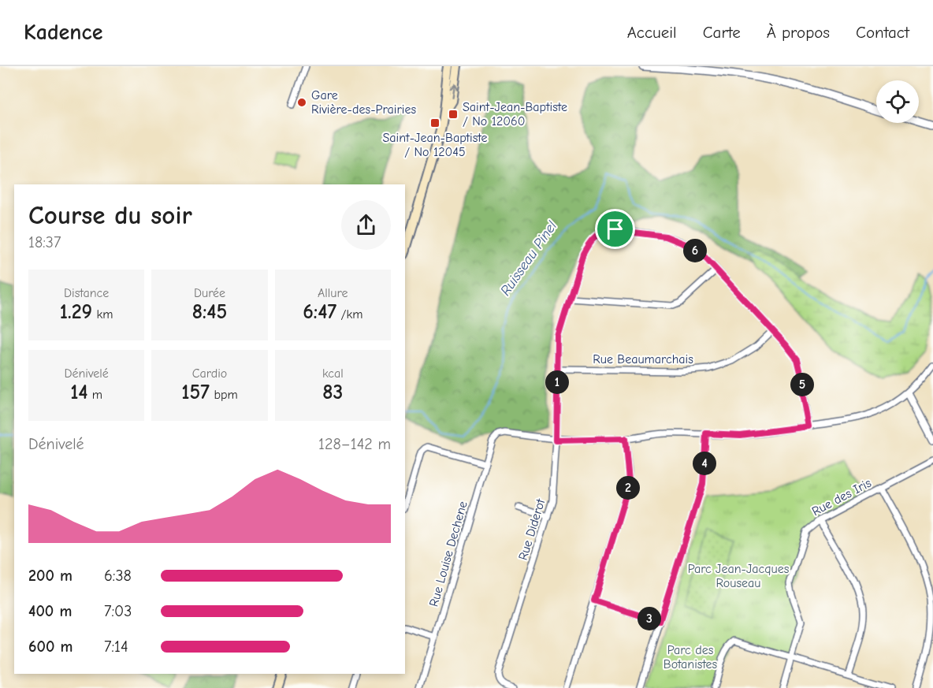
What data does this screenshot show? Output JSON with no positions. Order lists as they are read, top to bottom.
{
  "streets": {
    "street": [
      "Rue Beaumarchais",
      "Rue des Iris",
      "Rue Diderot",
      "Rue Louise Dechene"
    ]
  },
  "crossings": [
    ["Rue Beaumarchais", "Rue Diderot"],
    ["Rue Diderot", "Rue Louise Dechene"]
  ],
  "water": ["Ruisseau Pinel"],
  "parks": ["Parc Jean-Jacques Rouseau", "Parc des Botanistes"],
  "places": {
    "other": ["Gare Rivière-des-Prairies"],
    "transit": ["Saint-Jean-Baptiste / No 12060", "Saint-Jean-Baptiste / No 12045"]
  },
  "page": {
    "header": "Kadence",
    "nav": [
      "Accueil",
      "Carte",
      "À propos",
      "Contact"
    ],
    "heading": ["Course du soir", "18:37"],
    "pins": [
      "6",
      "1",
      "5",
      "4",
      "2",
      "3"
    ],
    "stats": [
      ["Distance", "1.29 km"],
      ["Durée", "8:45"],
      ["Allure", "6:47 /km"],
      ["Dénivelé", "14 m"],
      ["Cardio", "157 bpm"],
      ["kcal", "83"]
    ],
    "chart": ["Dénivelé", "128–142 m"],
    "list": [
      {
        "name": "200 m",
        "note": "6:38"
      },
      {
        "name": "400 m",
        "note": "7:03"
      },
      {
        "name": "600 m",
        "note": "7:14"
      }
    ]
  }
}
